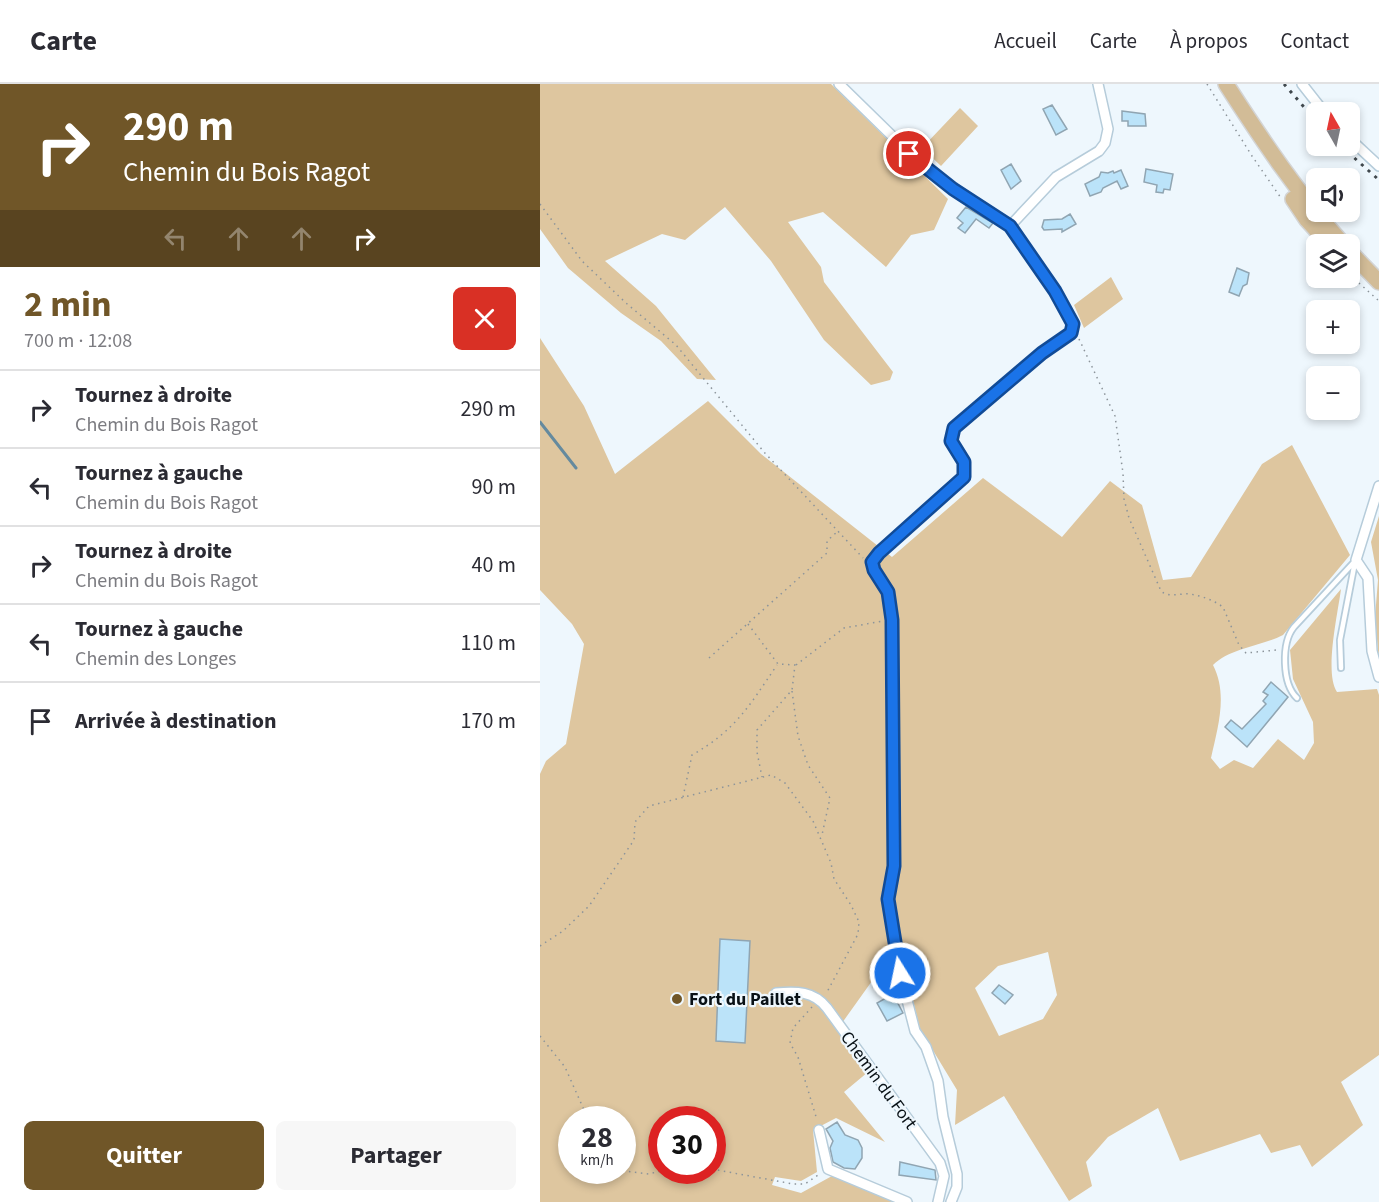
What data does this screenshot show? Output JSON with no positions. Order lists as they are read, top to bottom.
{
  "streets": {
    "street": ["Chemin du Fort"]
  },
  "places": ["Fort du Paillet"],
  "north": "top",
  "page": {
    "header": "Carte",
    "nav": [
      "Accueil",
      "Carte",
      "À propos",
      "Contact"
    ],
    "turn": ["290 m", "Chemin du Bois Ragot"],
    "map_buttons": ["+", "−"],
    "heading": ["2 min", "700 m · 12:08"],
    "list": [
      {
        "name": "Tournez à droite",
        "note": "Chemin du Bois Ragot",
        "value": "290 m"
      },
      {
        "name": "Tournez à gauche",
        "note": "Chemin du Bois Ragot",
        "value": "90 m"
      },
      {
        "name": "Tournez à droite",
        "note": "Chemin du Bois Ragot",
        "value": "40 m"
      },
      {
        "name": "Tournez à gauche",
        "note": "Chemin des Longes",
        "value": "110 m"
      },
      {
        "name": "Arrivée à destination",
        "value": "170 m"
      }
    ],
    "speed": "28 km/h",
    "limit": "30",
    "buttons": ["Quitter", "Partager"]
  }
}
